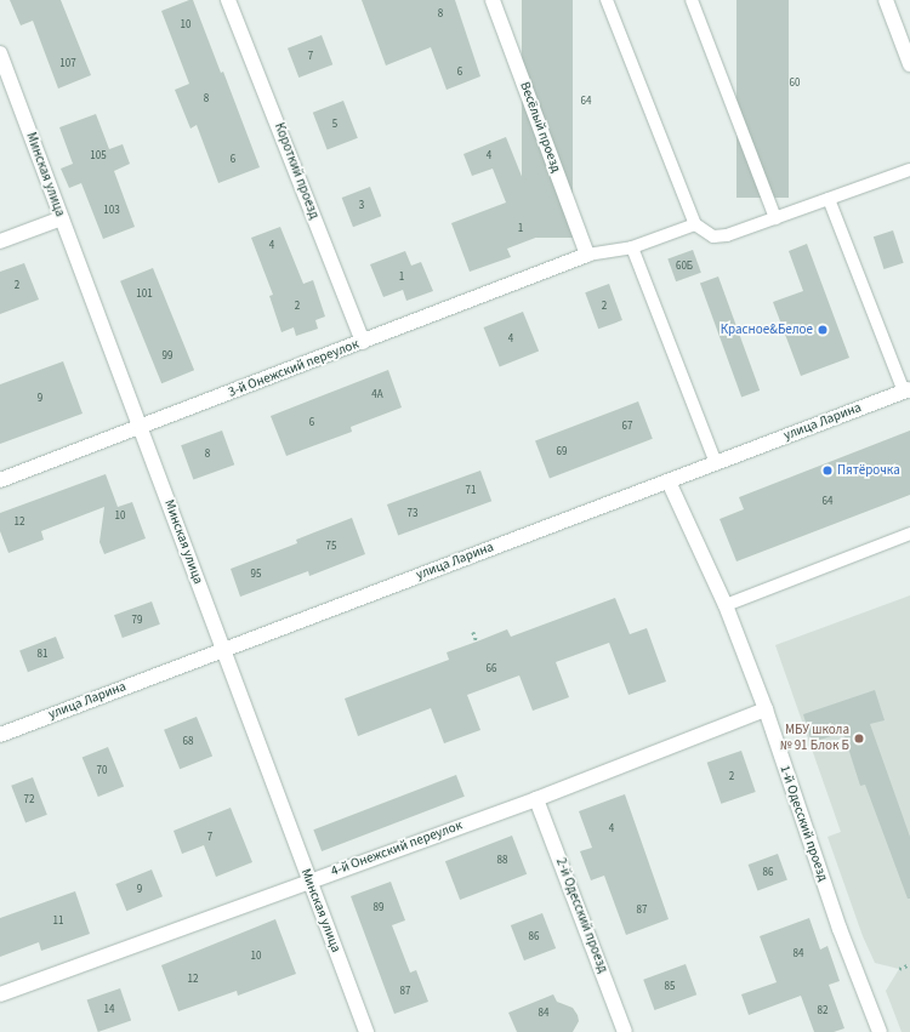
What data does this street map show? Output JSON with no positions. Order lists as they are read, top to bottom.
{
  "streets": {
    "street": [
      "Весёлый проезд",
      "Короткий проезд",
      "Минская улица",
      "3-й Онежский переулок",
      "улица Ларина",
      "1-й Одесский проезд",
      "4-й Онежский переулок",
      "2-й Одесский проезд"
    ]
  },
  "crossings": [
    ["Весёлый проезд", "3-й Онежский переулок"],
    ["Короткий проезд", "3-й Онежский переулок"],
    ["Минская улица", "3-й Онежский переулок"],
    ["Минская улица", "улица Ларина"],
    ["Минская улица", "4-й Онежский переулок"],
    ["улица Ларина", "1-й Одесский проезд"],
    ["1-й Одесский проезд", "4-й Онежский переулок"],
    ["4-й Онежский переулок", "2-й Одесский проезд"]
  ],
  "places": ["Красное&Белое", "Пятёрочка", "МБУ школа № 91 Блок Б"],
  "house_numbers": [
    "8",
    "10",
    "7",
    "107",
    "6",
    "60",
    "8",
    "64",
    "5",
    "105",
    "4",
    "6",
    "3",
    "103",
    "1",
    "4",
    "60Б",
    "1",
    "2",
    "101",
    "2",
    "2",
    "4",
    "99",
    "4А",
    "9",
    "6",
    "67",
    "69",
    "8",
    "71",
    "64",
    "73",
    "10",
    "12",
    "75",
    "95",
    "79",
    "81",
    "66",
    "68",
    "70",
    "2",
    "72",
    "4",
    "7",
    "88",
    "86",
    "9",
    "89",
    "87",
    "11",
    "86",
    "84",
    "10",
    "12",
    "85",
    "87",
    "14",
    "82",
    "84"
  ]
}
